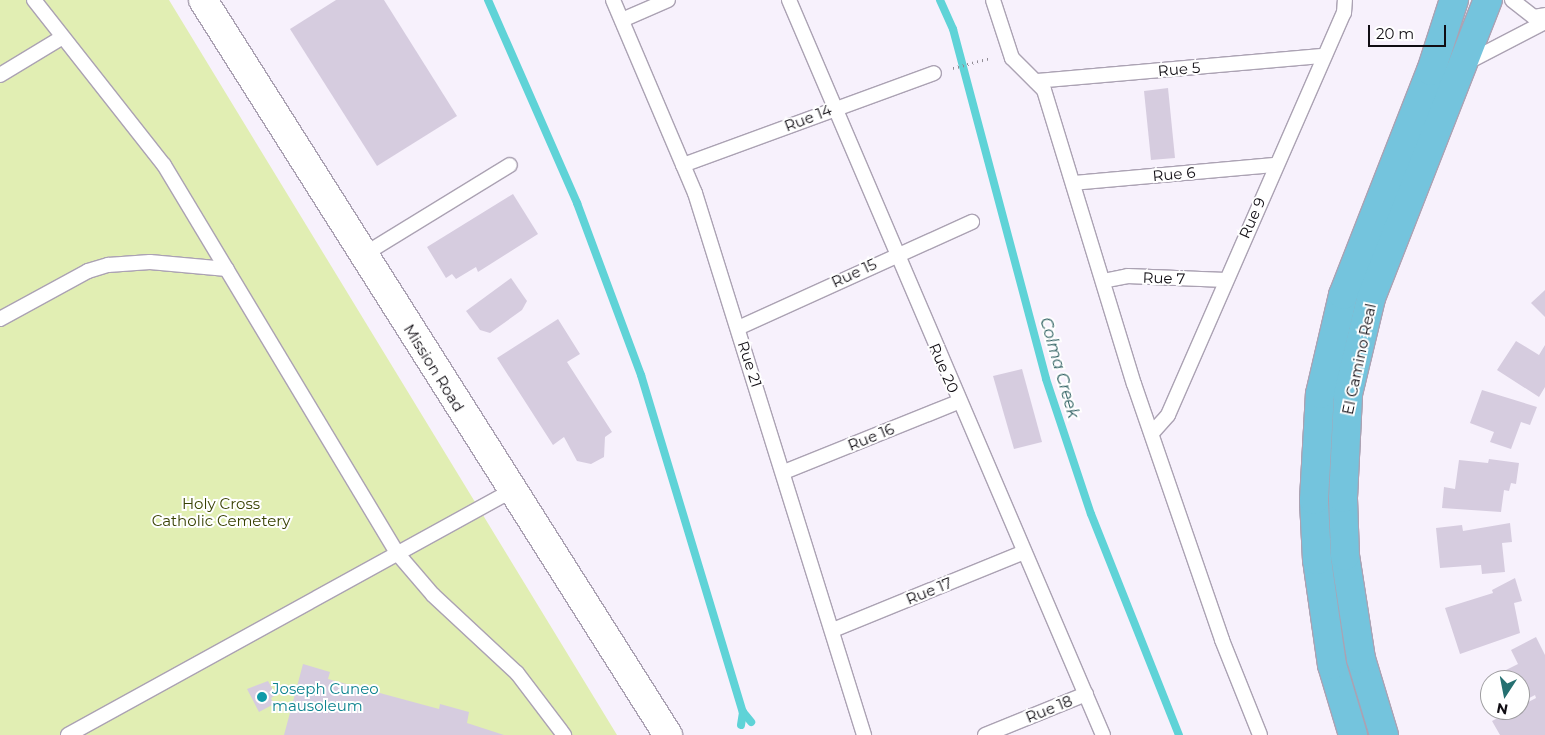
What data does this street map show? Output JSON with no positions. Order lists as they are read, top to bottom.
{
  "streets": {
    "main road": ["El Camino Real"],
    "street": ["Mission Road"],
    "lane": [
      "Rue 5",
      "Rue 14",
      "Rue 6",
      "Rue 9",
      "Rue 15",
      "Rue 7",
      "Rue 21",
      "Rue 20",
      "Rue 16",
      "Rue 17",
      "Rue 18"
    ]
  },
  "crossings": [
    ["Rue 5", "Rue 9"],
    ["Rue 14", "Rue 21"],
    ["Rue 14", "Rue 20"],
    ["Rue 6", "Rue 9"],
    ["Rue 9", "Rue 7"],
    ["Rue 15", "Rue 21"],
    ["Rue 15", "Rue 20"],
    ["Rue 21", "Rue 16"],
    ["Rue 21", "Rue 17"],
    ["Rue 20", "Rue 16"],
    ["Rue 20", "Rue 17"],
    ["Rue 20", "Rue 18"]
  ],
  "water": ["Colma Creek"],
  "parks": ["Holy Cross Catholic Cemetery"],
  "places": ["Joseph Cuneo mausoleum"],
  "scale_bar": "20 m",
  "north": "bottom"
}
